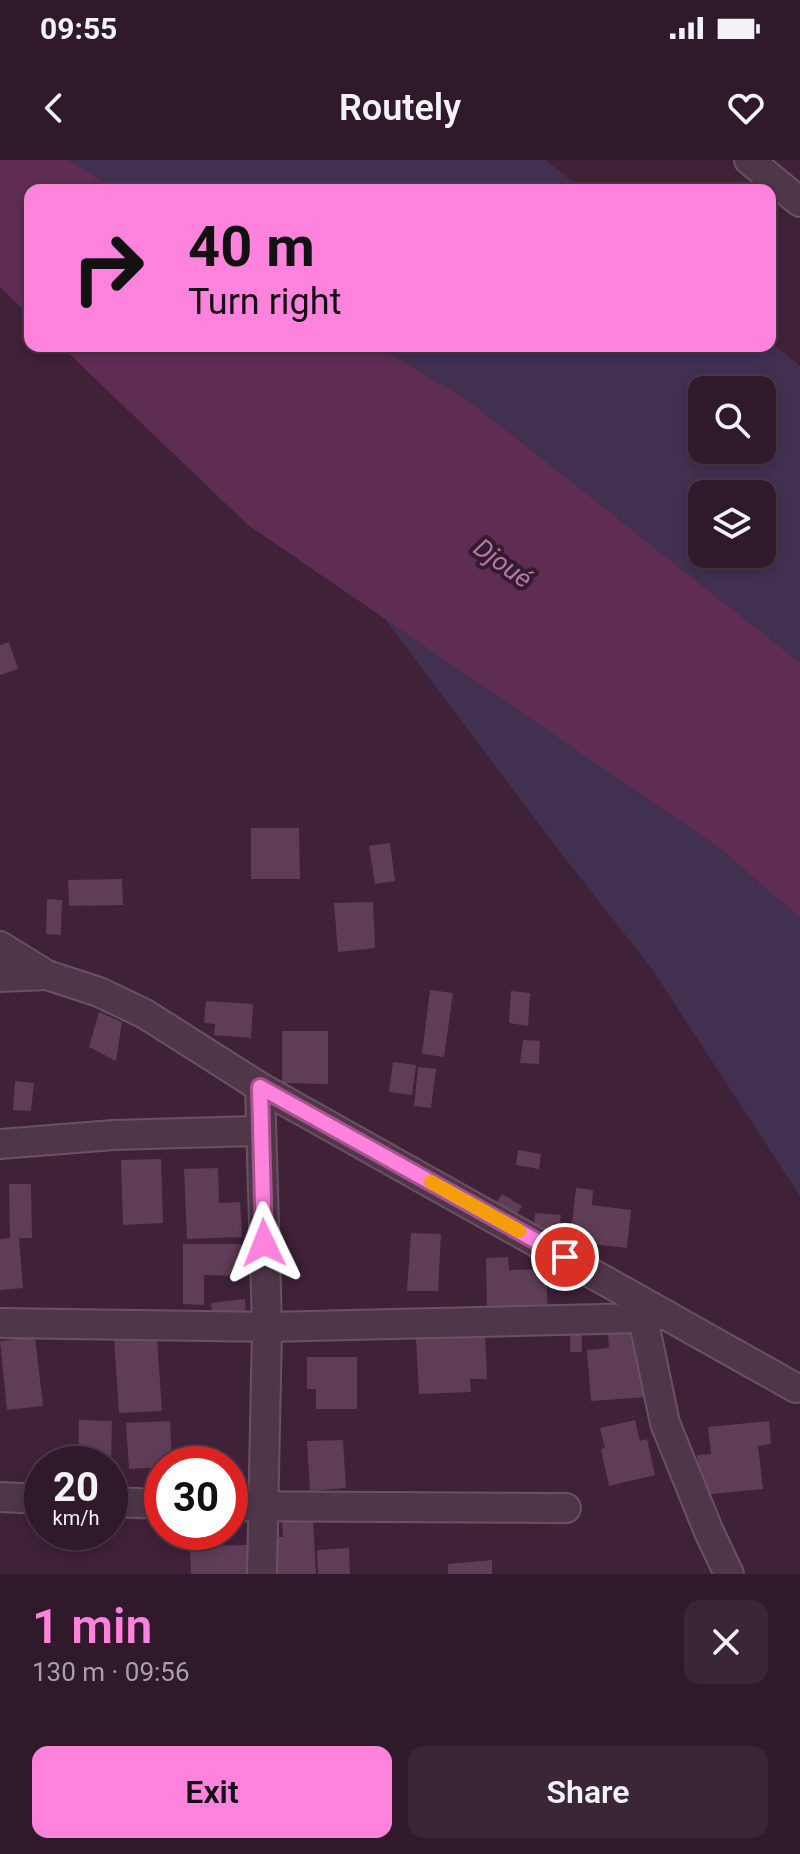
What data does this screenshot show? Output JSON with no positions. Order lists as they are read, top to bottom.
{
  "water": ["Djoué"],
  "page": {
    "status": "09:55",
    "header": "Routely",
    "turn": ["40 m", "Turn right"],
    "speed": "20 km/h",
    "limit": "30",
    "heading": ["1 min", "130 m · 09:56"],
    "buttons": ["Exit", "Share"]
  }
}
